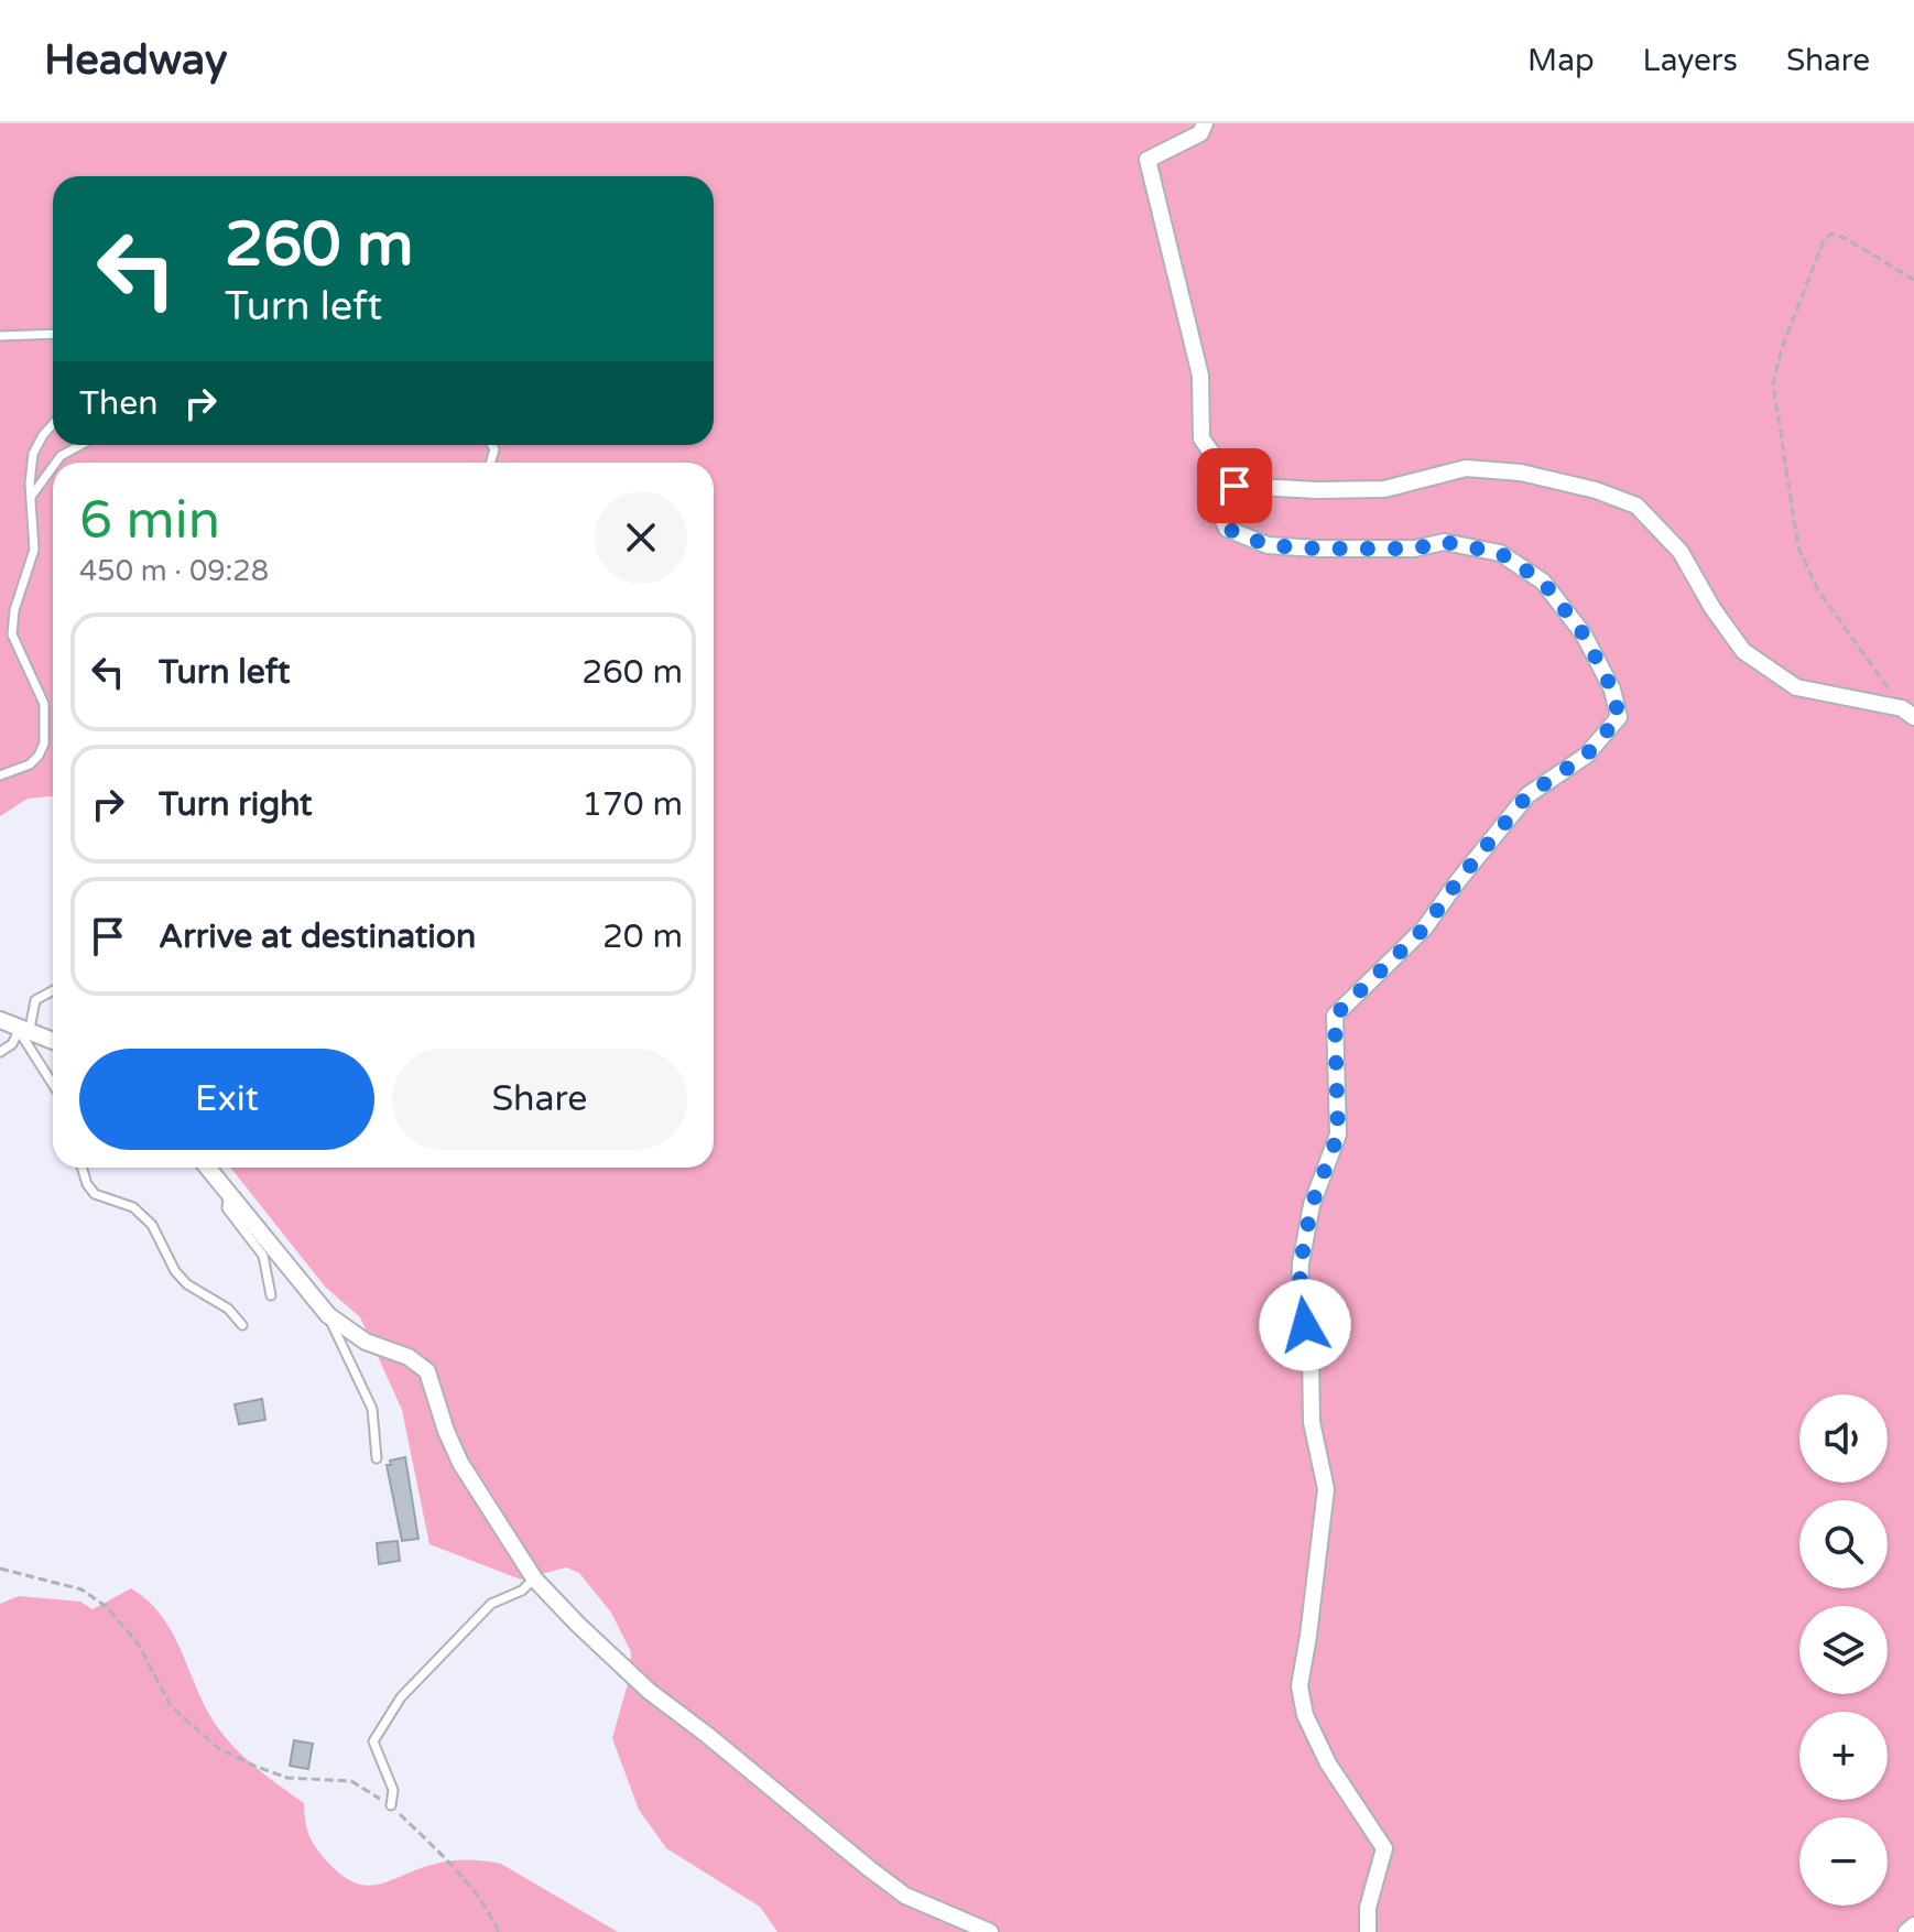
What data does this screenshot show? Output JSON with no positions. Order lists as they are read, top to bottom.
{
  "page": {
    "header": "Headway",
    "nav": ["Map", "Layers", "Share"],
    "turn": ["260 m", "Turn left"],
    "then": "Then",
    "heading": ["6 min", "450 m · 09:28"],
    "list": [
      {
        "name": "Turn left",
        "value": "260 m"
      },
      {
        "name": "Turn right",
        "value": "170 m"
      },
      {
        "name": "Arrive at destination",
        "value": "20 m"
      }
    ],
    "buttons": ["Exit", "Share"],
    "map_buttons": ["+", "−"]
  }
}
